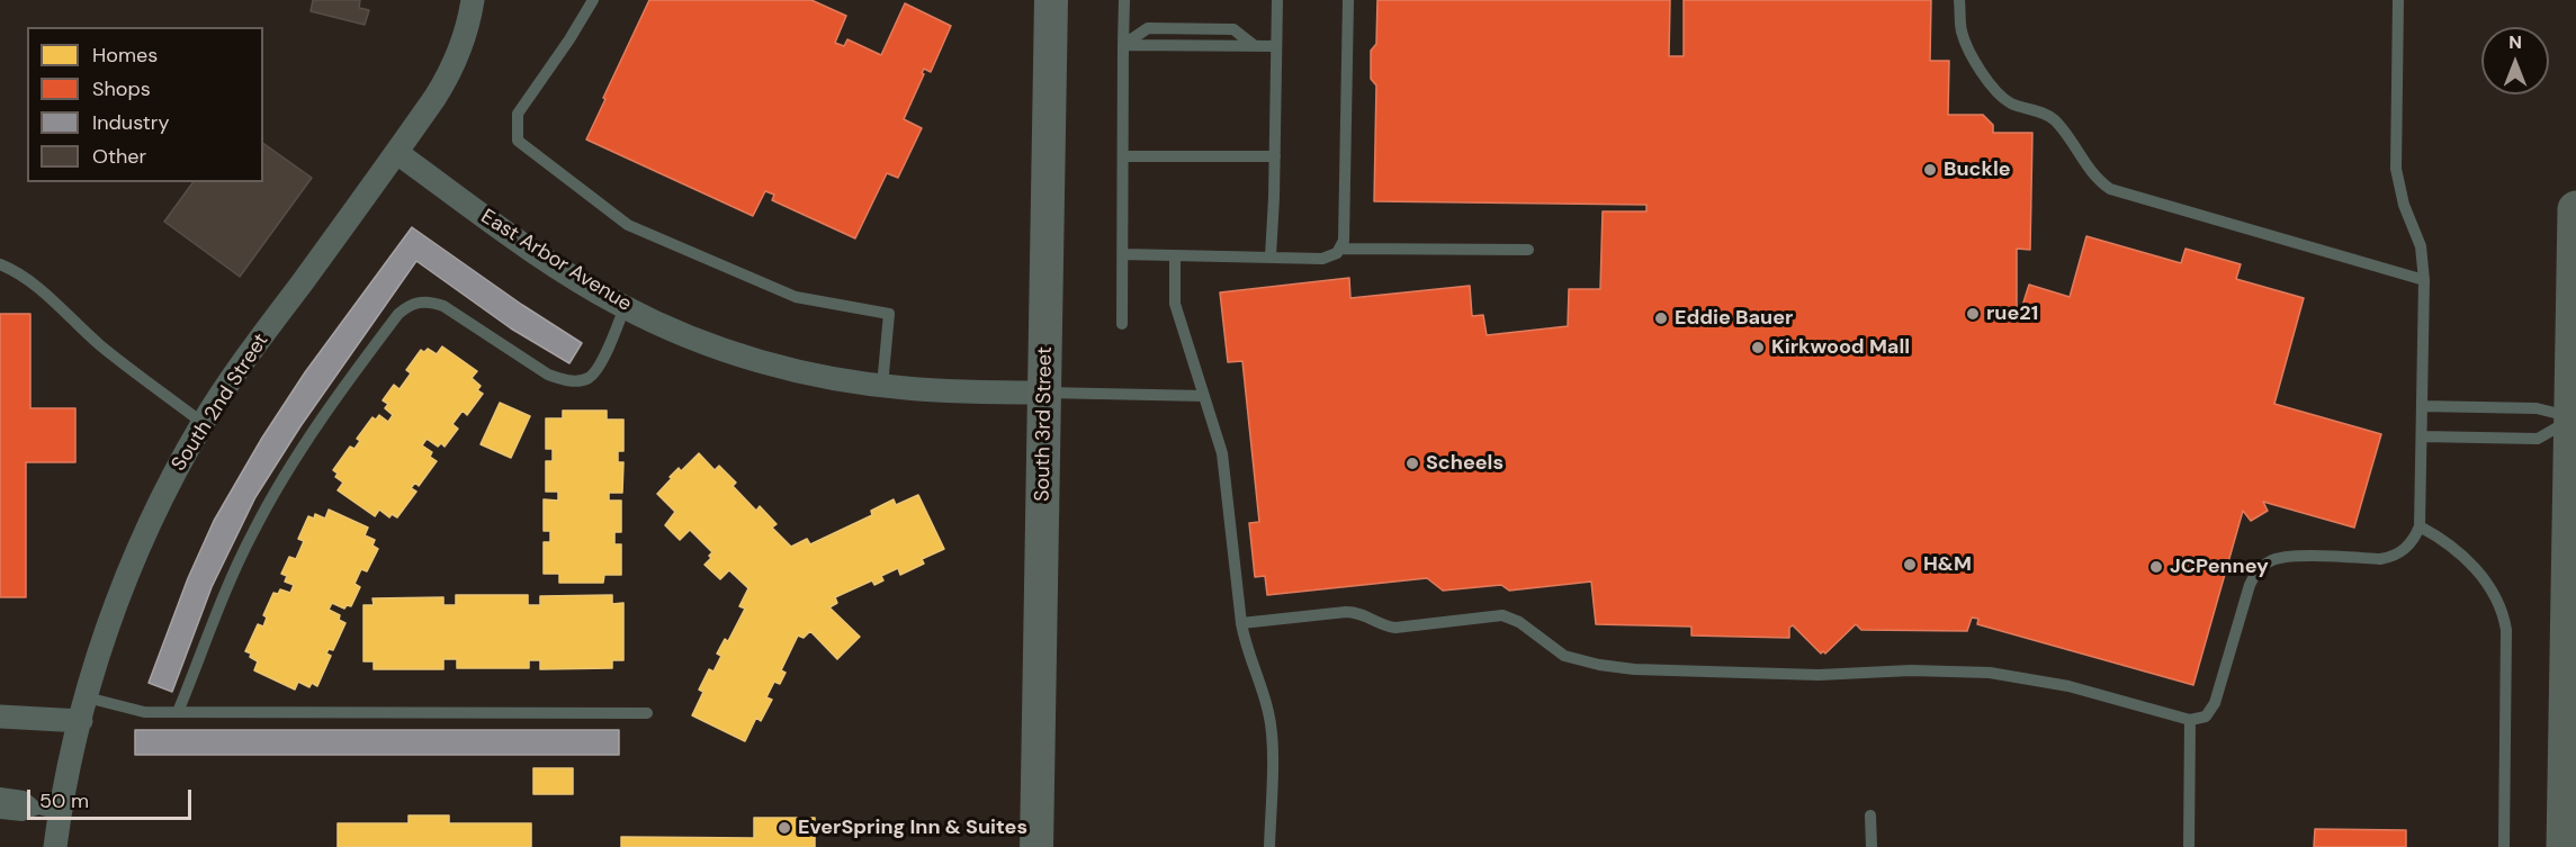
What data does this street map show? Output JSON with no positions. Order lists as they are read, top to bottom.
{
  "streets": {
    "street": ["East Arbor Avenue", "South 2nd Street", "South 3rd Street"]
  },
  "crossings": [
    ["East Arbor Avenue", "South 2nd Street"],
    ["East Arbor Avenue", "South 3rd Street"]
  ],
  "places": [
    "Buckle",
    "rue21",
    "Eddie Bauer",
    "Kirkwood Mall",
    "Scheels",
    "H&M",
    "JCPenney",
    "EverSpring Inn & Suites"
  ],
  "legend": [
    "Homes",
    "Shops",
    "Industry",
    "Other"
  ],
  "scale_bar": "50 m",
  "north": "top"
}
